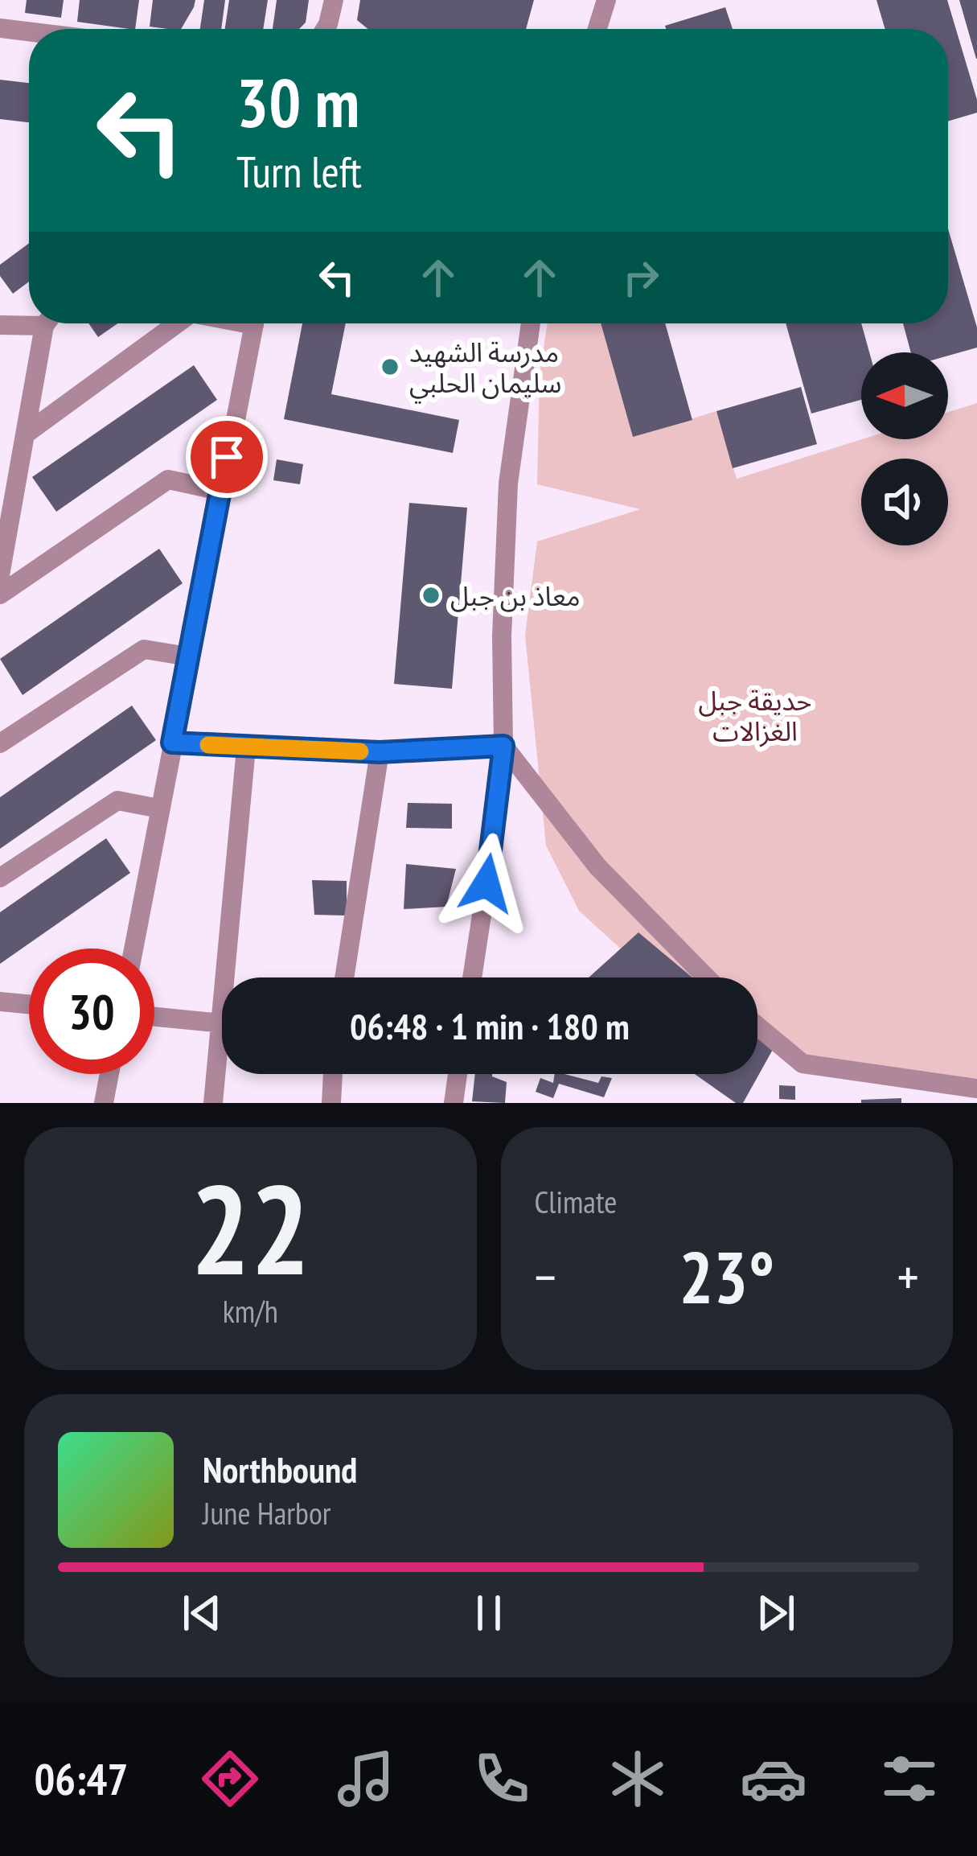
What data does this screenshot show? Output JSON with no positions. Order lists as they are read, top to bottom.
{
  "parks": ["حديقة جبل الغزالات"],
  "places": ["مدرسة الشهيد سليمان الحلبي", "معاذ بن جبل"],
  "north": "left",
  "page": {
    "turn": ["30 m", "Turn left"],
    "limit": "30",
    "trip": "06:48 · 1 min · 180 m",
    "tile": [
      ["22", "km/h"],
      "Climate"
    ],
    "heat": ["−", "23°", "+"],
    "song": ["Northbound", "June Harbor"],
    "tabs": "06:47"
  }
}
